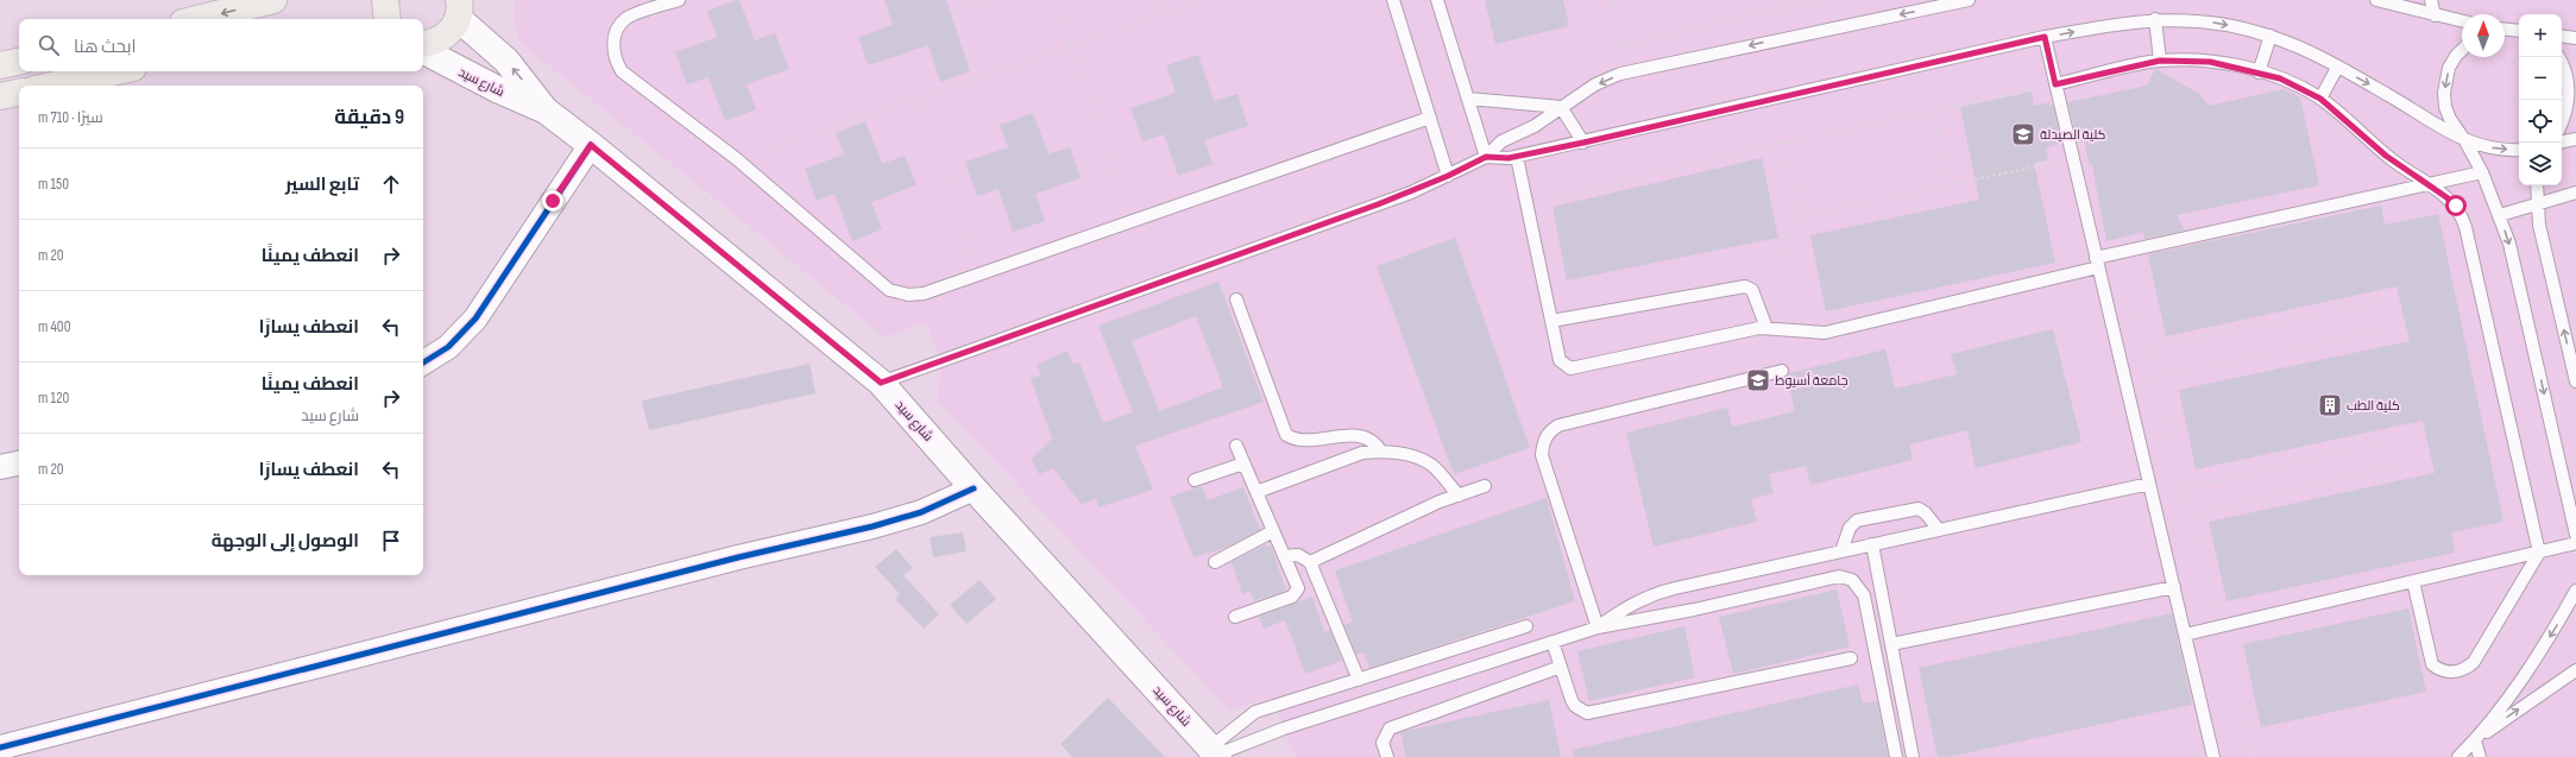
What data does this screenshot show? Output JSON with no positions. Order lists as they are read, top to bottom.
{
  "streets": {
    "main road": ["شارع سيد"]
  },
  "places": {
    "school or university": ["كلية الصيدلة", "جامعة أسيوط"],
    "building": ["كلية الطب"]
  },
  "north": "top",
  "page": {
    "map_buttons": ["+", "−"],
    "search": "ابحث هنا",
    "heading": ["9 دقيقة", "سيرًا · 710 m"],
    "list": [
      ["تابع السير", "150 m"],
      ["انعطف يمينًا", "20 m"],
      ["انعطف يسارًا", "400 m"],
      ["انعطف يمينًا", "شارع سيد", "120 m"],
      ["انعطف يسارًا", "20 m"],
      "الوصول إلى الوجهة"
    ]
  }
}
